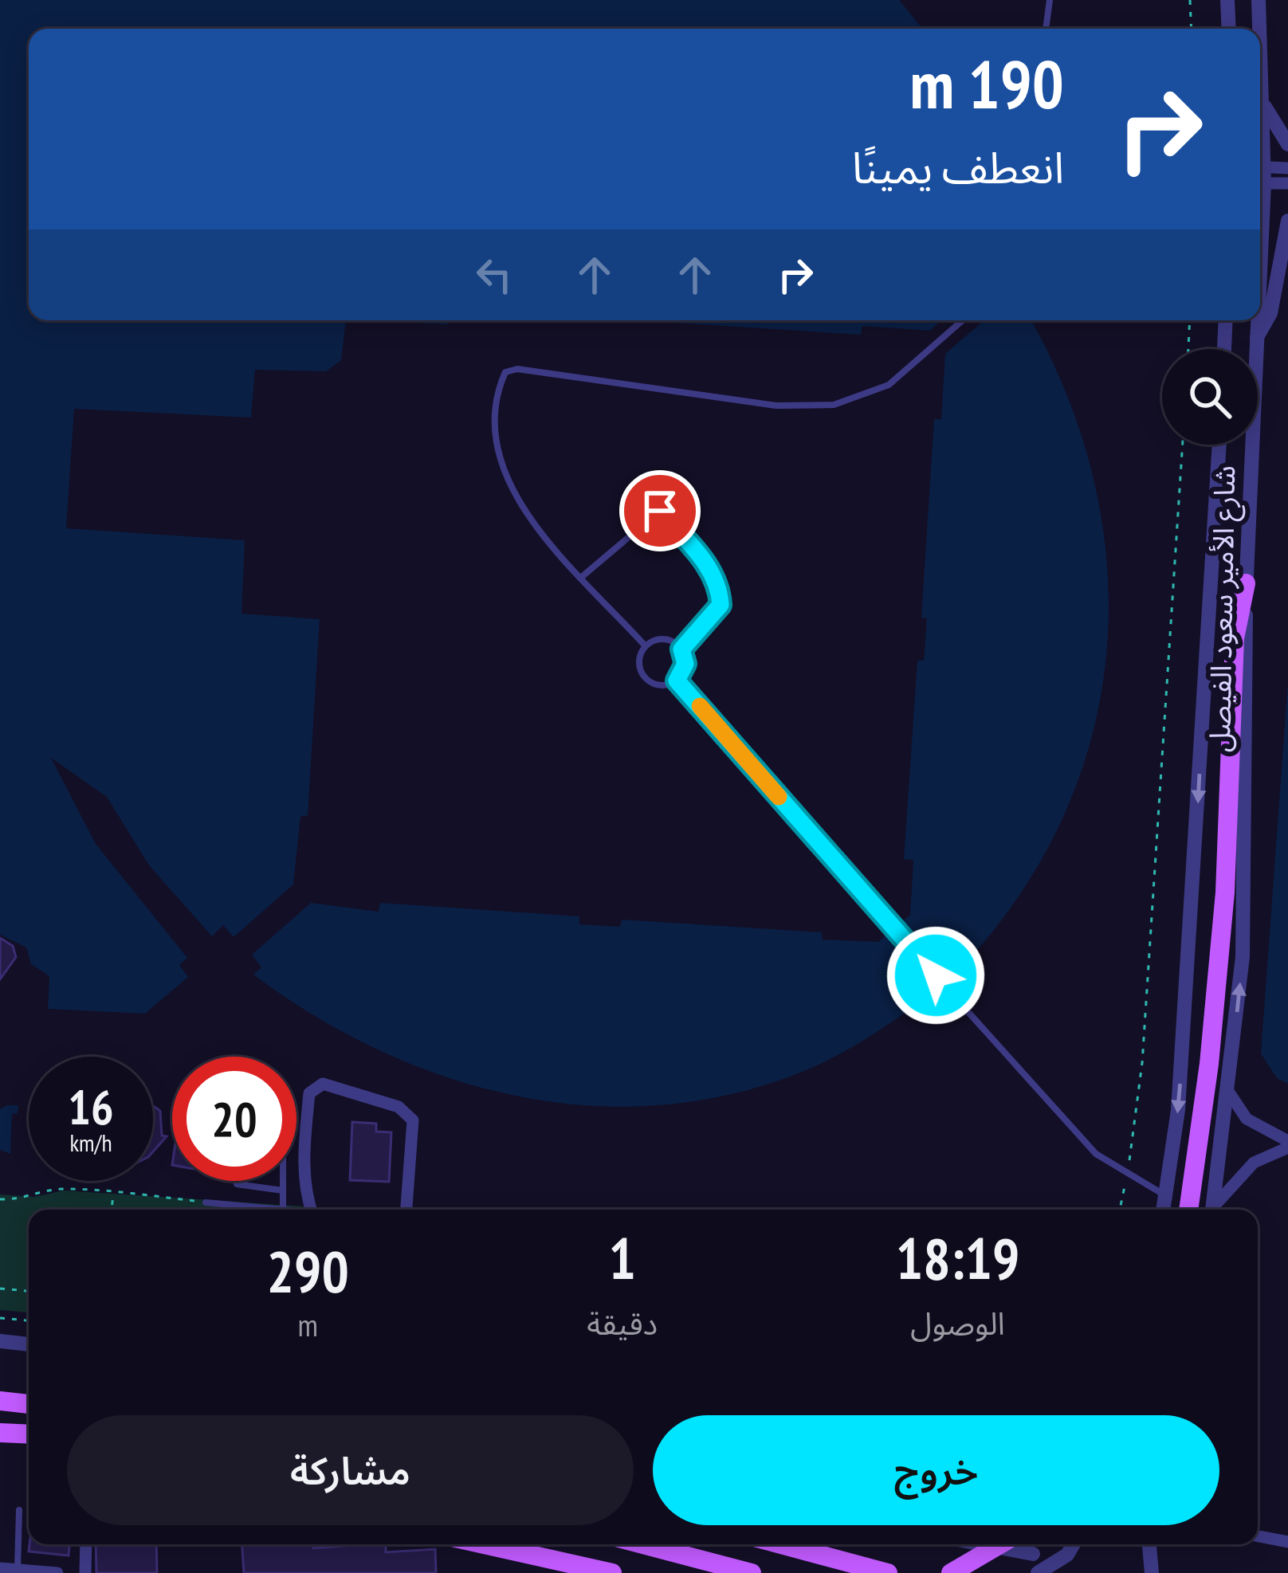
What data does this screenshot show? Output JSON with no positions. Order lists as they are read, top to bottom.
{
  "streets": {
    "street": ["شارع الأمير سعود الفيصل"]
  },
  "page": {
    "turn": ["190 m", "انعطف يمينًا"],
    "speed": "16 km/h",
    "limit": "20",
    "eta": [
      "18:19",
      "الوصول",
      "1",
      "دقيقة",
      "290",
      "m"
    ],
    "buttons": ["خروج", "مشاركة"]
  }
}
